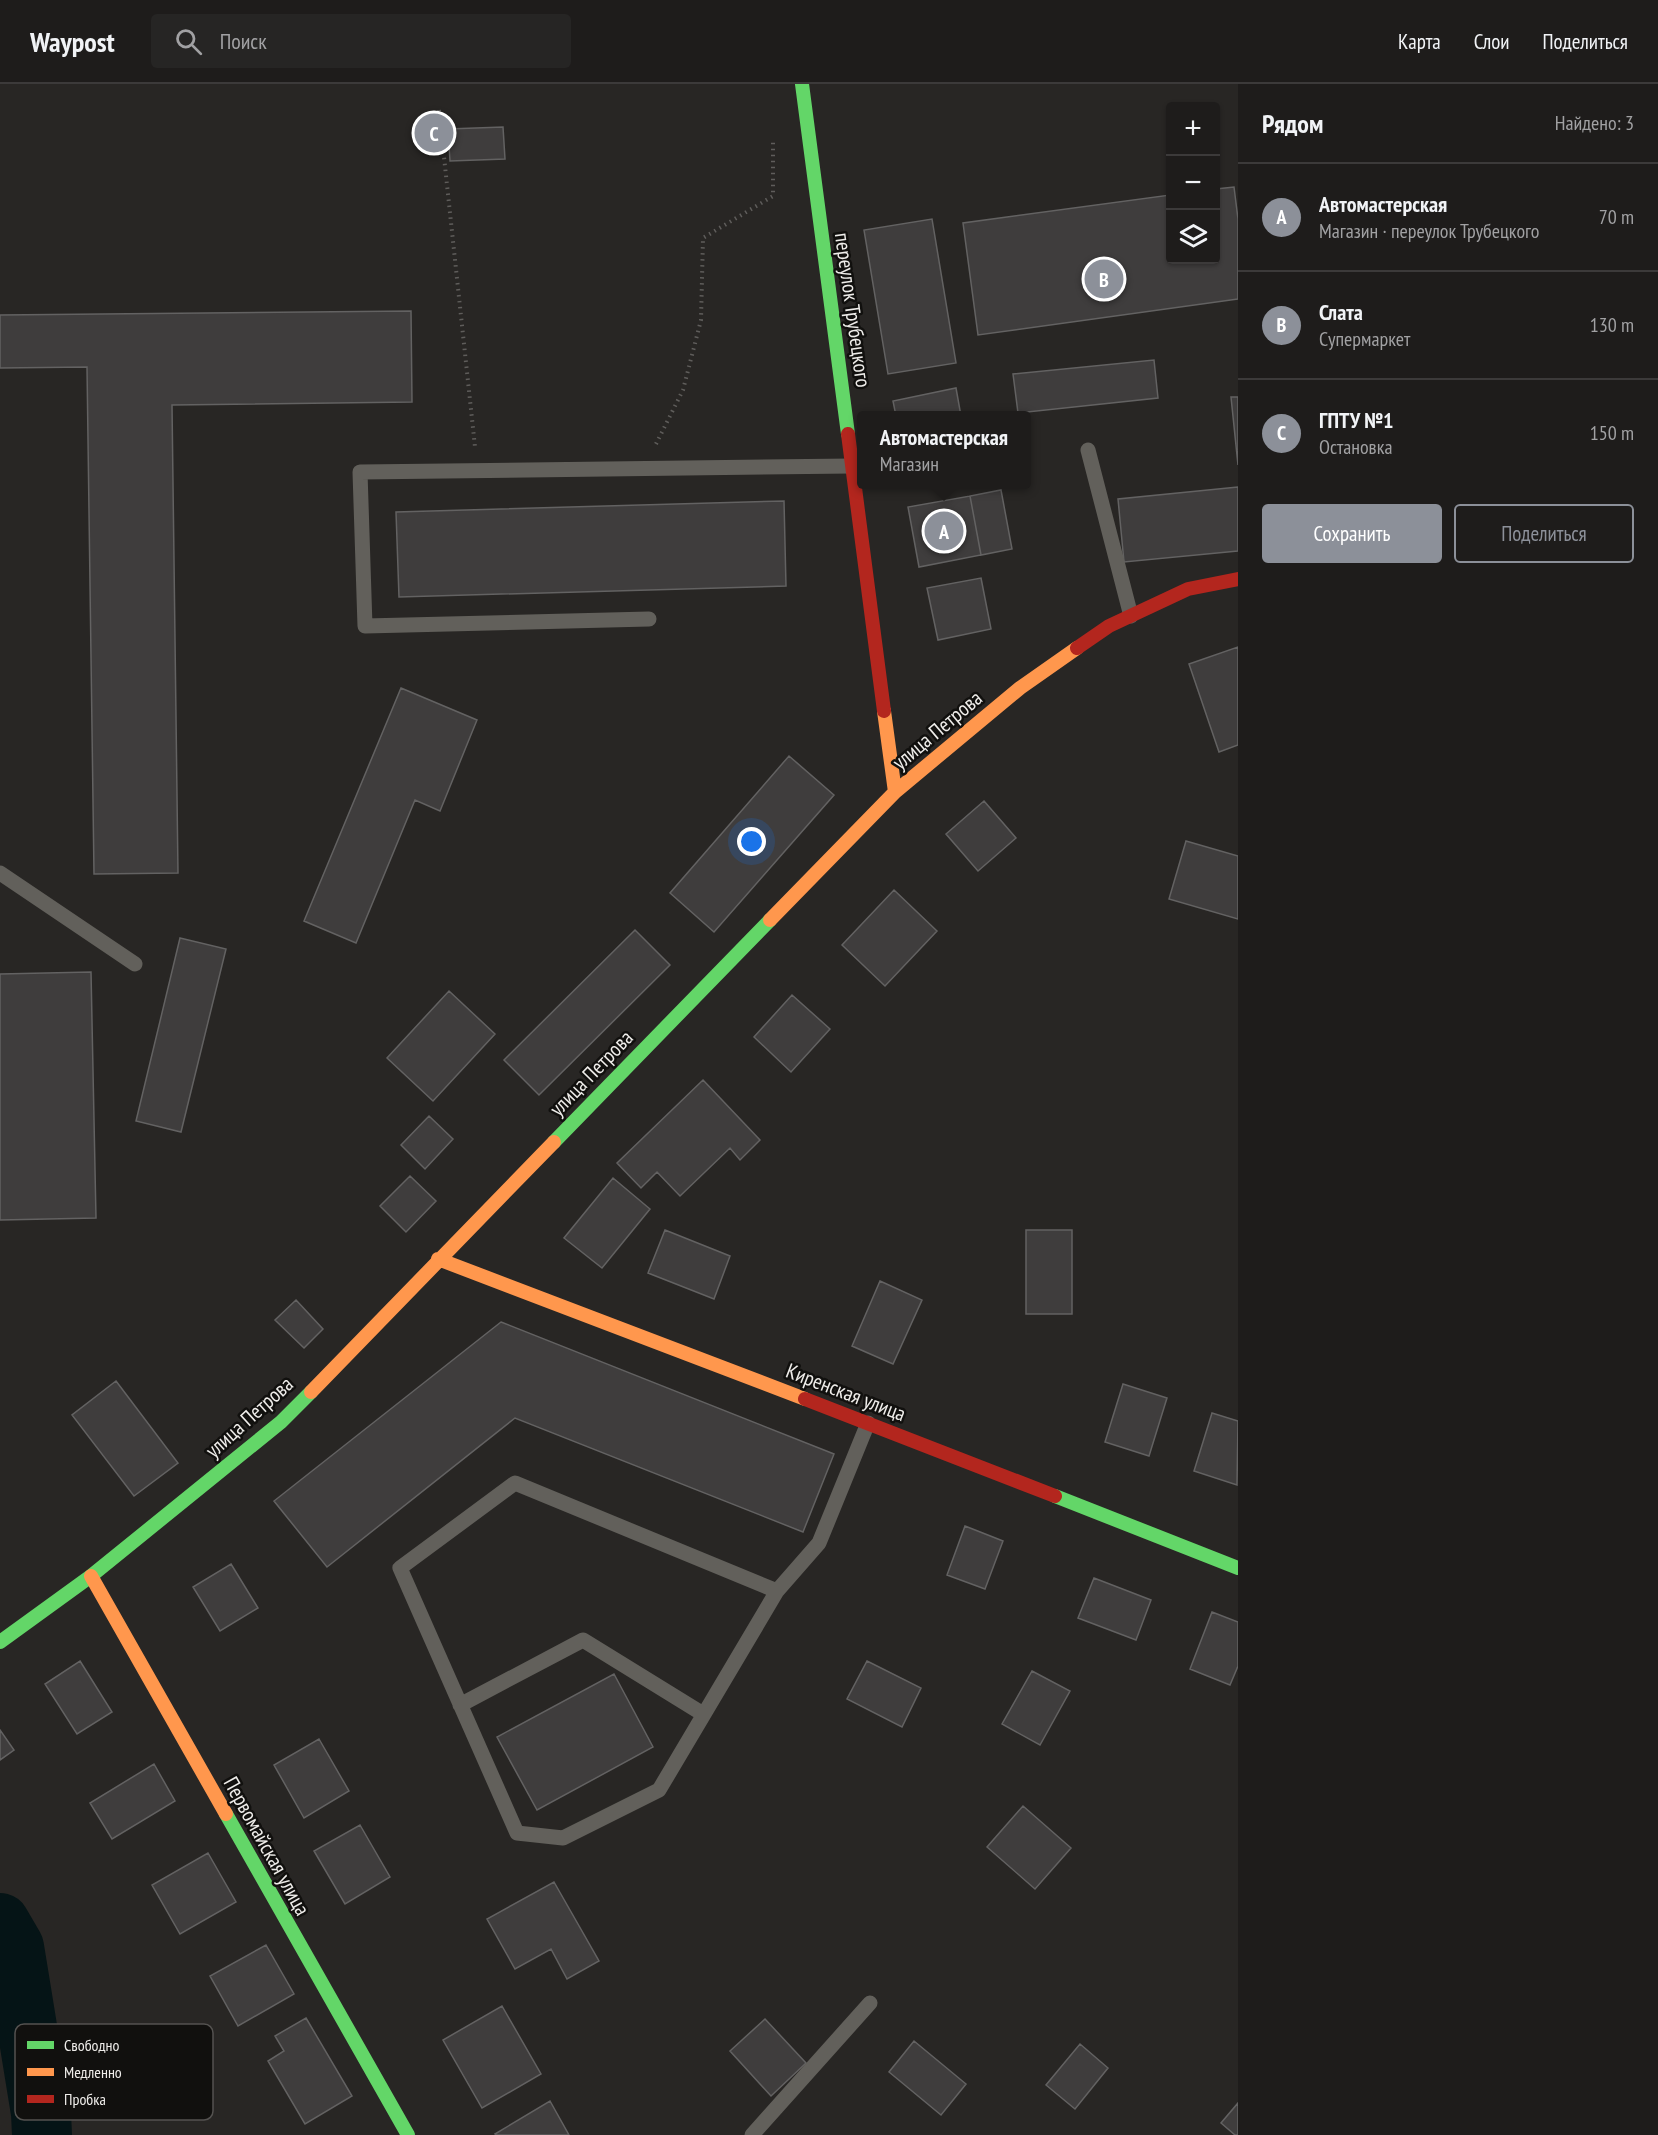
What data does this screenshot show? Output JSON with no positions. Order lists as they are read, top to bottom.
{
  "streets": {
    "street": [
      "переулок Трубецкого",
      "улица Петрова",
      "Киренская улица",
      "Первомайская улица"
    ]
  },
  "crossings": [
    ["переулок Трубецкого", "улица Петрова"],
    ["улица Петрова", "Киренская улица"],
    ["улица Петрова", "Первомайская улица"]
  ],
  "legend": ["Свободно", "Медленно", "Пробка"],
  "page": {
    "header": "Waypost",
    "search": "Поиск",
    "nav": ["Карта", "Слои", "Поделиться"],
    "heading": ["Рядом", "Найдено: 3"],
    "map_buttons": ["+", "−"],
    "pins": ["C", "B", "A"],
    "list": [
      {
        "mark": "A",
        "name": "Автомастерская",
        "note": "Магазин · переулок Трубецкого",
        "value": "70 m"
      },
      {
        "mark": "B",
        "name": "Слата",
        "note": "Супермаркет",
        "value": "130 m"
      },
      {
        "mark": "C",
        "name": "ГПТУ №1",
        "note": "Остановка",
        "value": "150 m"
      }
    ],
    "popup": ["Автомастерская", "Магазин"],
    "buttons": ["Сохранить", "Поделиться"]
  }
}
